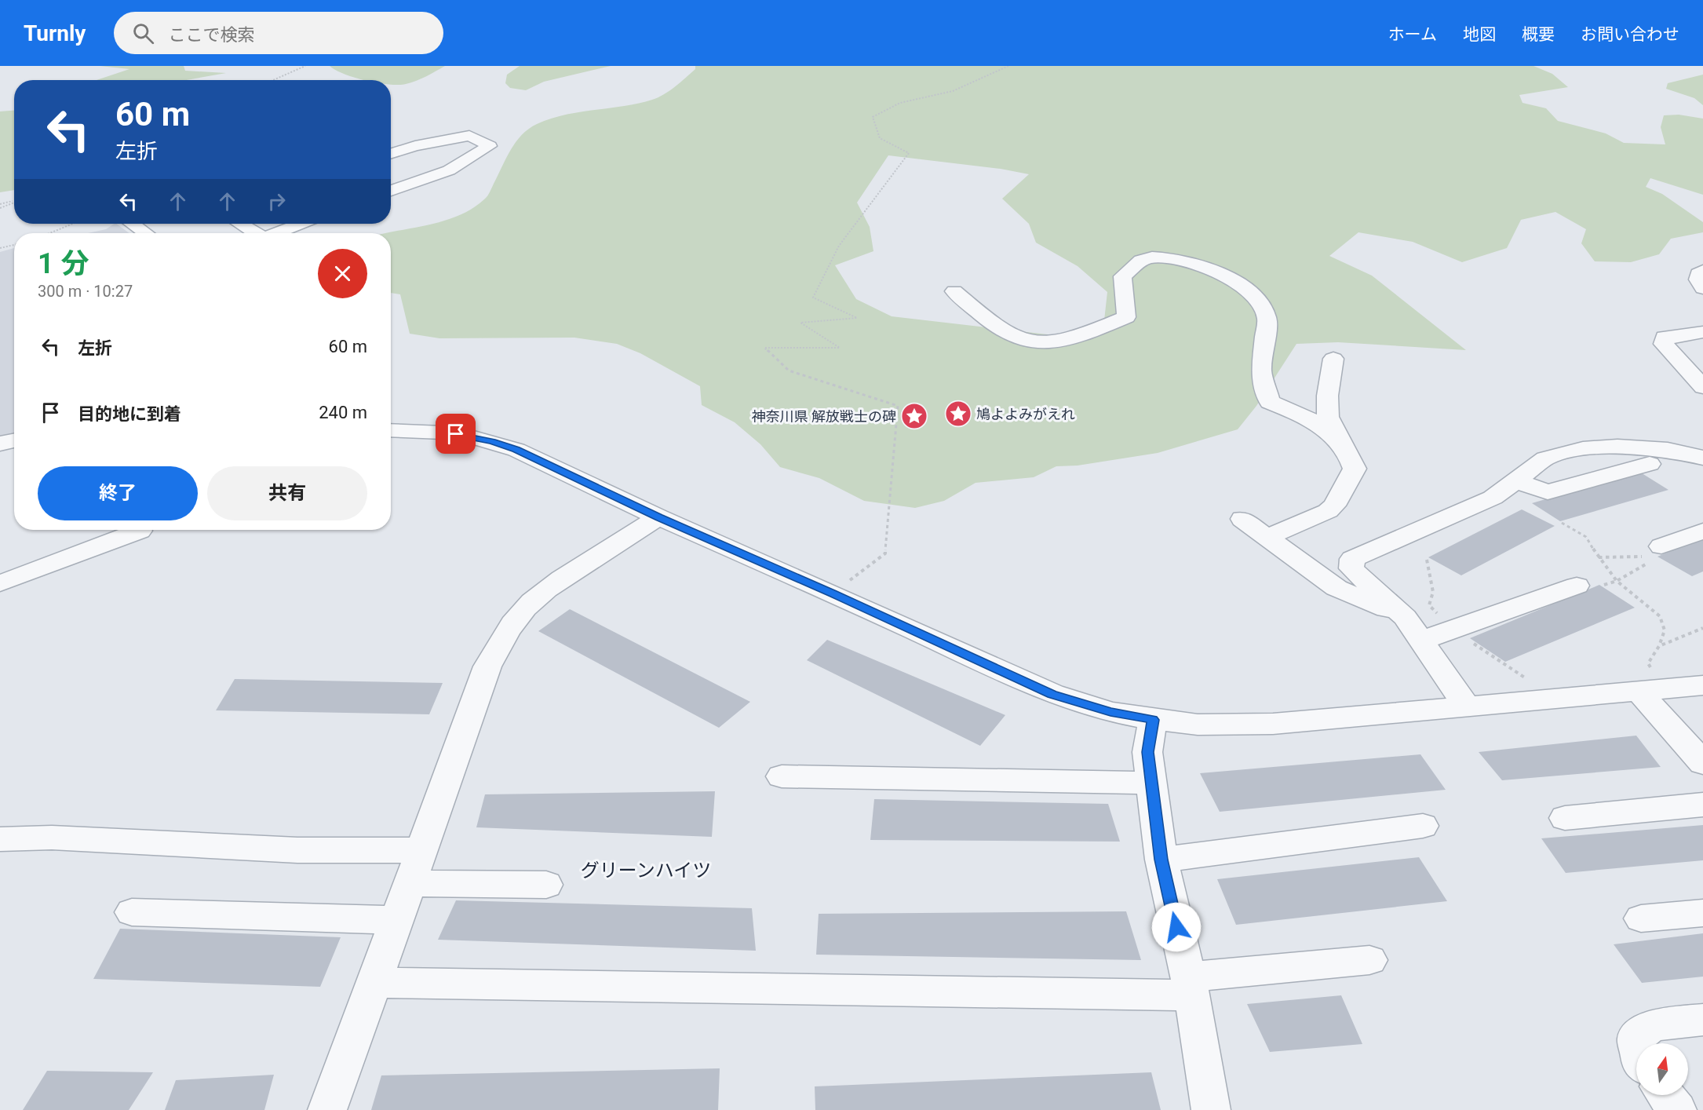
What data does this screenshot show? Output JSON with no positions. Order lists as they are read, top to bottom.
{
  "districts": ["グリーンハイツ"],
  "places": {
    "place": ["鳩よよみがえれ", "神奈川県 解放戦士の碑"]
  },
  "north": "top",
  "page": {
    "header": "Turnly",
    "search": "ここで検索",
    "nav": [
      "ホーム",
      "地図",
      "概要",
      "お問い合わせ"
    ],
    "turn": ["60 m", "左折"],
    "heading": ["1 分", "300 m · 10:27"],
    "list": [
      {
        "name": "左折",
        "value": "60 m"
      },
      {
        "name": "目的地に到着",
        "value": "240 m"
      }
    ],
    "buttons": ["終了", "共有"]
  }
}
